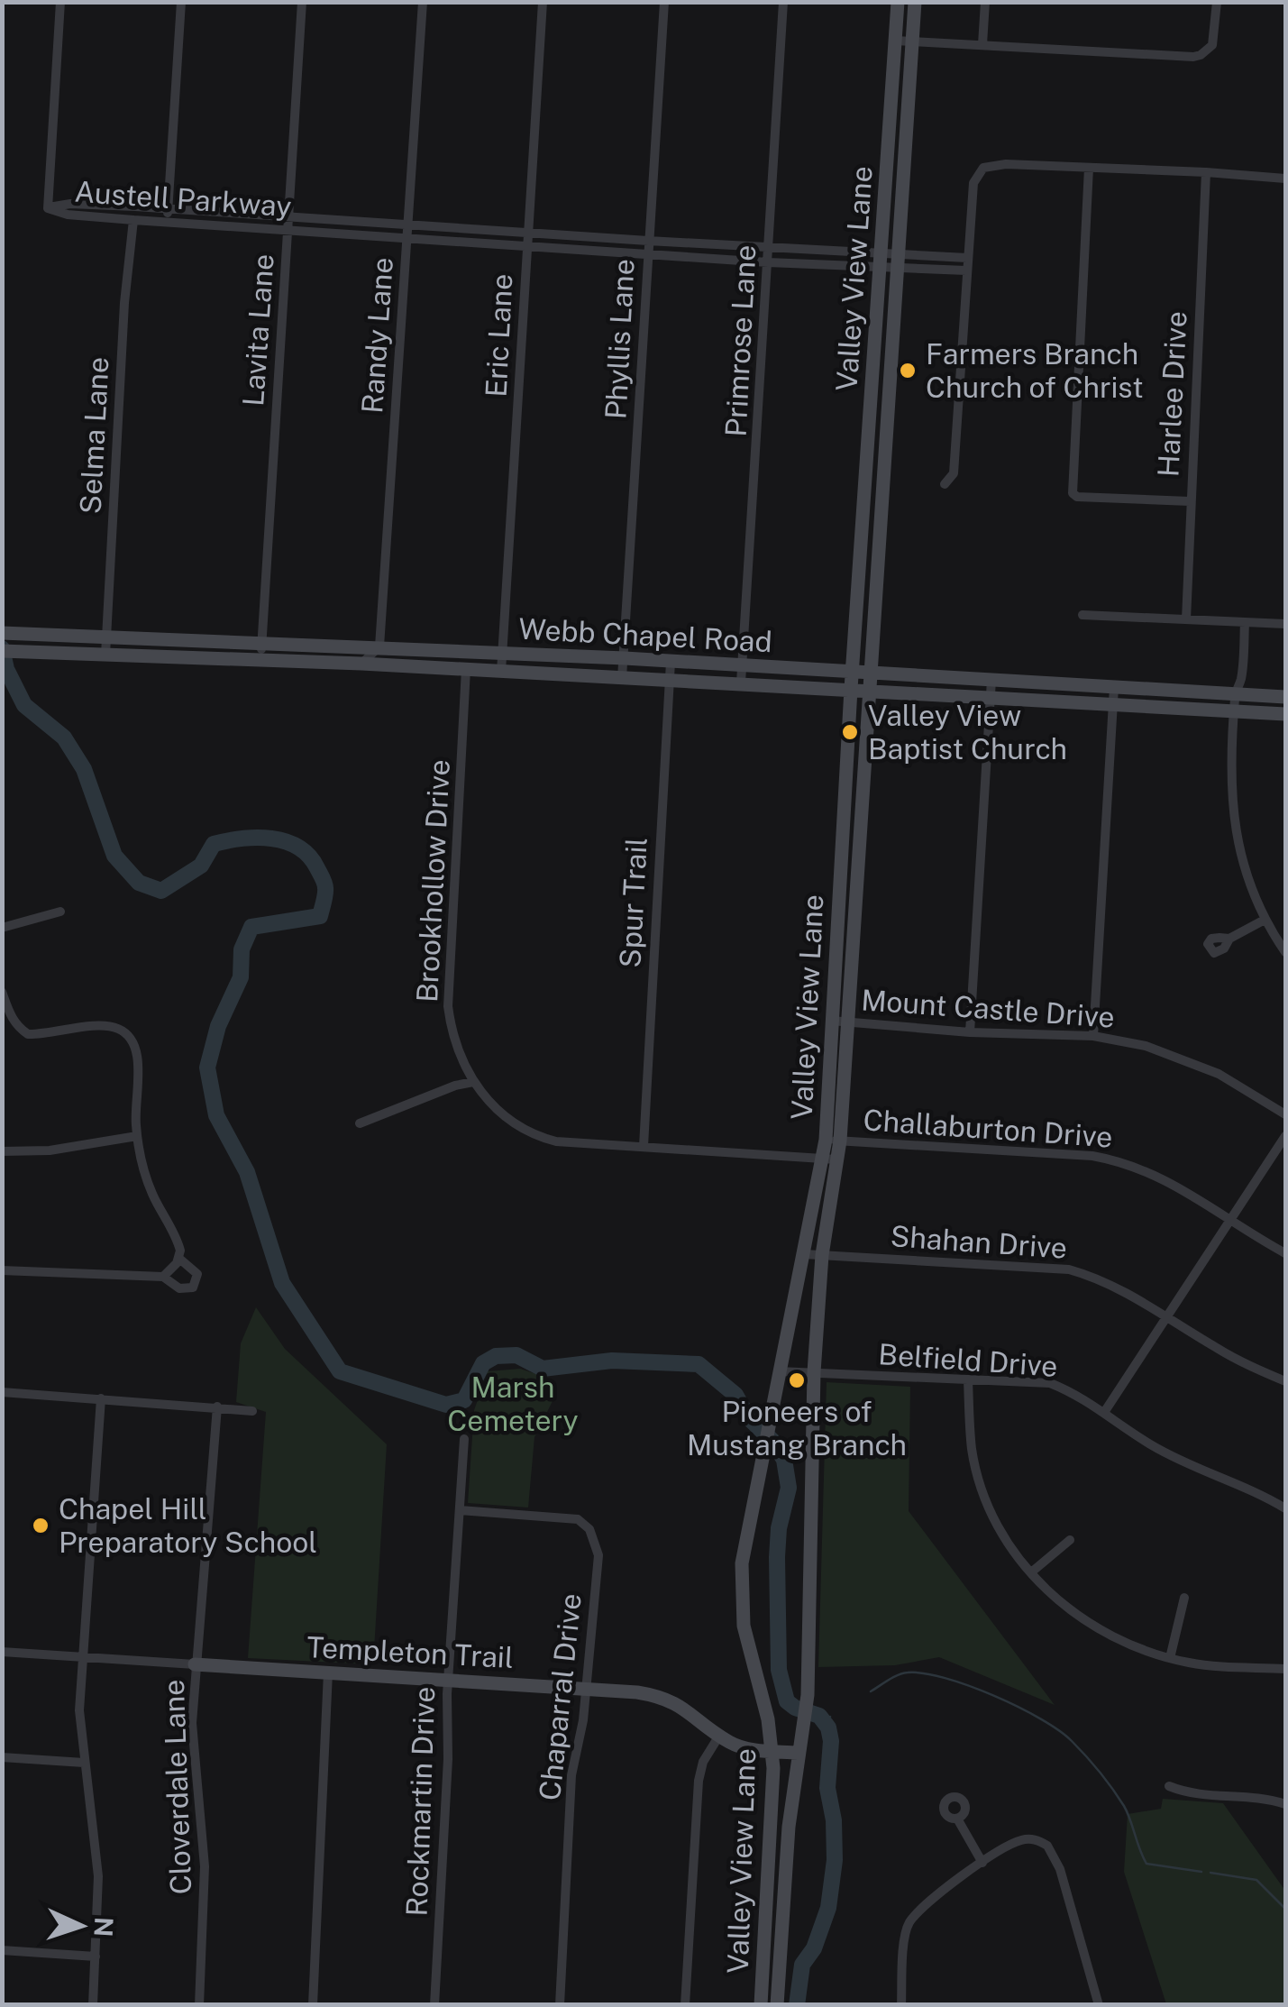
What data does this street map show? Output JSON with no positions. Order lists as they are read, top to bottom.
{
  "streets": {
    "main road": ["Valley View Lane", "Webb Chapel Road", "Templeton Trail"],
    "street": [
      "Austell Parkway",
      "Lavita Lane",
      "Randy Lane",
      "Eric Lane",
      "Phyllis Lane",
      "Primrose Lane",
      "Harlee Drive",
      "Selma Lane",
      "Brookhollow Drive",
      "Spur Trail",
      "Mount Castle Drive",
      "Challaburton Drive",
      "Shahan Drive",
      "Belfield Drive",
      "Chaparral Drive",
      "Cloverdale Lane",
      "Rockmartin Drive"
    ]
  },
  "crossings": [
    ["Austell Parkway", "Valley View Lane"],
    ["Austell Parkway", "Lavita Lane"],
    ["Austell Parkway", "Randy Lane"],
    ["Austell Parkway", "Eric Lane"],
    ["Austell Parkway", "Phyllis Lane"],
    ["Austell Parkway", "Primrose Lane"],
    ["Austell Parkway", "Selma Lane"],
    ["Valley View Lane", "Webb Chapel Road"],
    ["Valley View Lane", "Brookhollow Drive"],
    ["Valley View Lane", "Mount Castle Drive"],
    ["Valley View Lane", "Challaburton Drive"],
    ["Valley View Lane", "Shahan Drive"],
    ["Valley View Lane", "Belfield Drive"],
    ["Valley View Lane", "Templeton Trail"],
    ["Lavita Lane", "Webb Chapel Road"],
    ["Randy Lane", "Webb Chapel Road"],
    ["Eric Lane", "Webb Chapel Road"],
    ["Phyllis Lane", "Webb Chapel Road"],
    ["Primrose Lane", "Webb Chapel Road"],
    ["Selma Lane", "Webb Chapel Road"],
    ["Webb Chapel Road", "Brookhollow Drive"],
    ["Webb Chapel Road", "Spur Trail"],
    ["Brookhollow Drive", "Spur Trail"],
    ["Templeton Trail", "Chaparral Drive"],
    ["Templeton Trail", "Cloverdale Lane"],
    ["Templeton Trail", "Rockmartin Drive"],
    ["Chaparral Drive", "Rockmartin Drive"]
  ],
  "parks": ["Marsh Cemetery"],
  "places": [
    "Farmers Branch Church of Christ",
    "Valley View Baptist Church",
    "Pioneers of Mustang Branch",
    "Chapel Hill Preparatory School"
  ],
  "north": "right"
}
